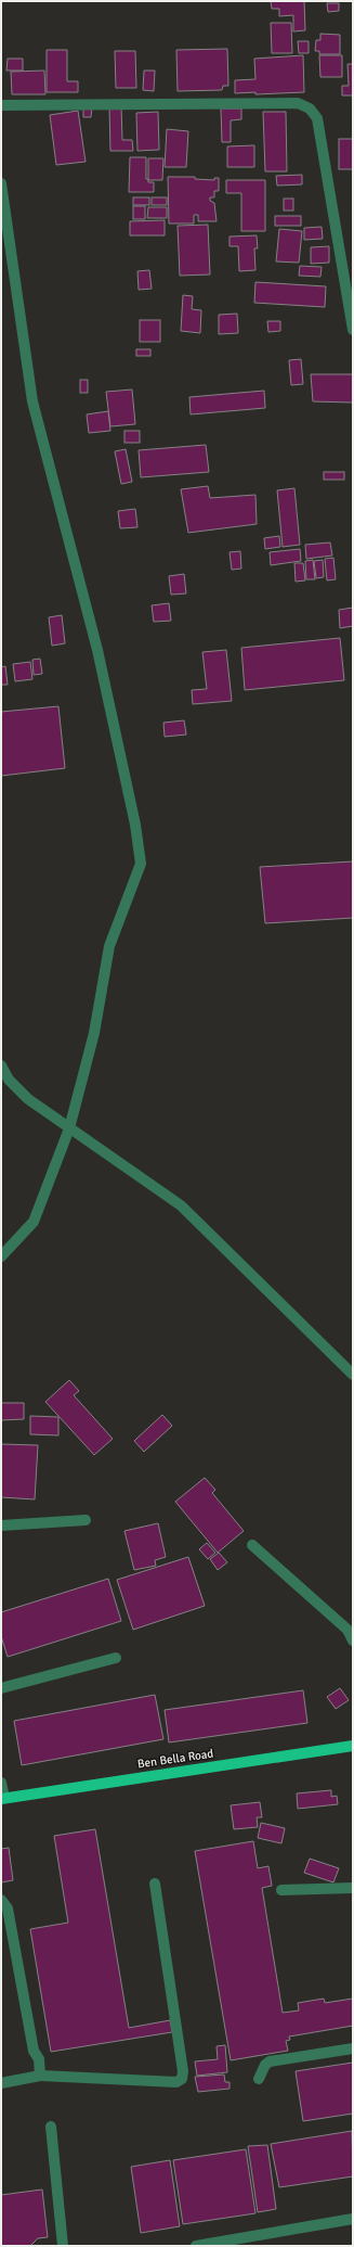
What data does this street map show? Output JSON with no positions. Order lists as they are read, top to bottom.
{
  "streets": {
    "main road": ["Ben Bella Road"]
  }
}
